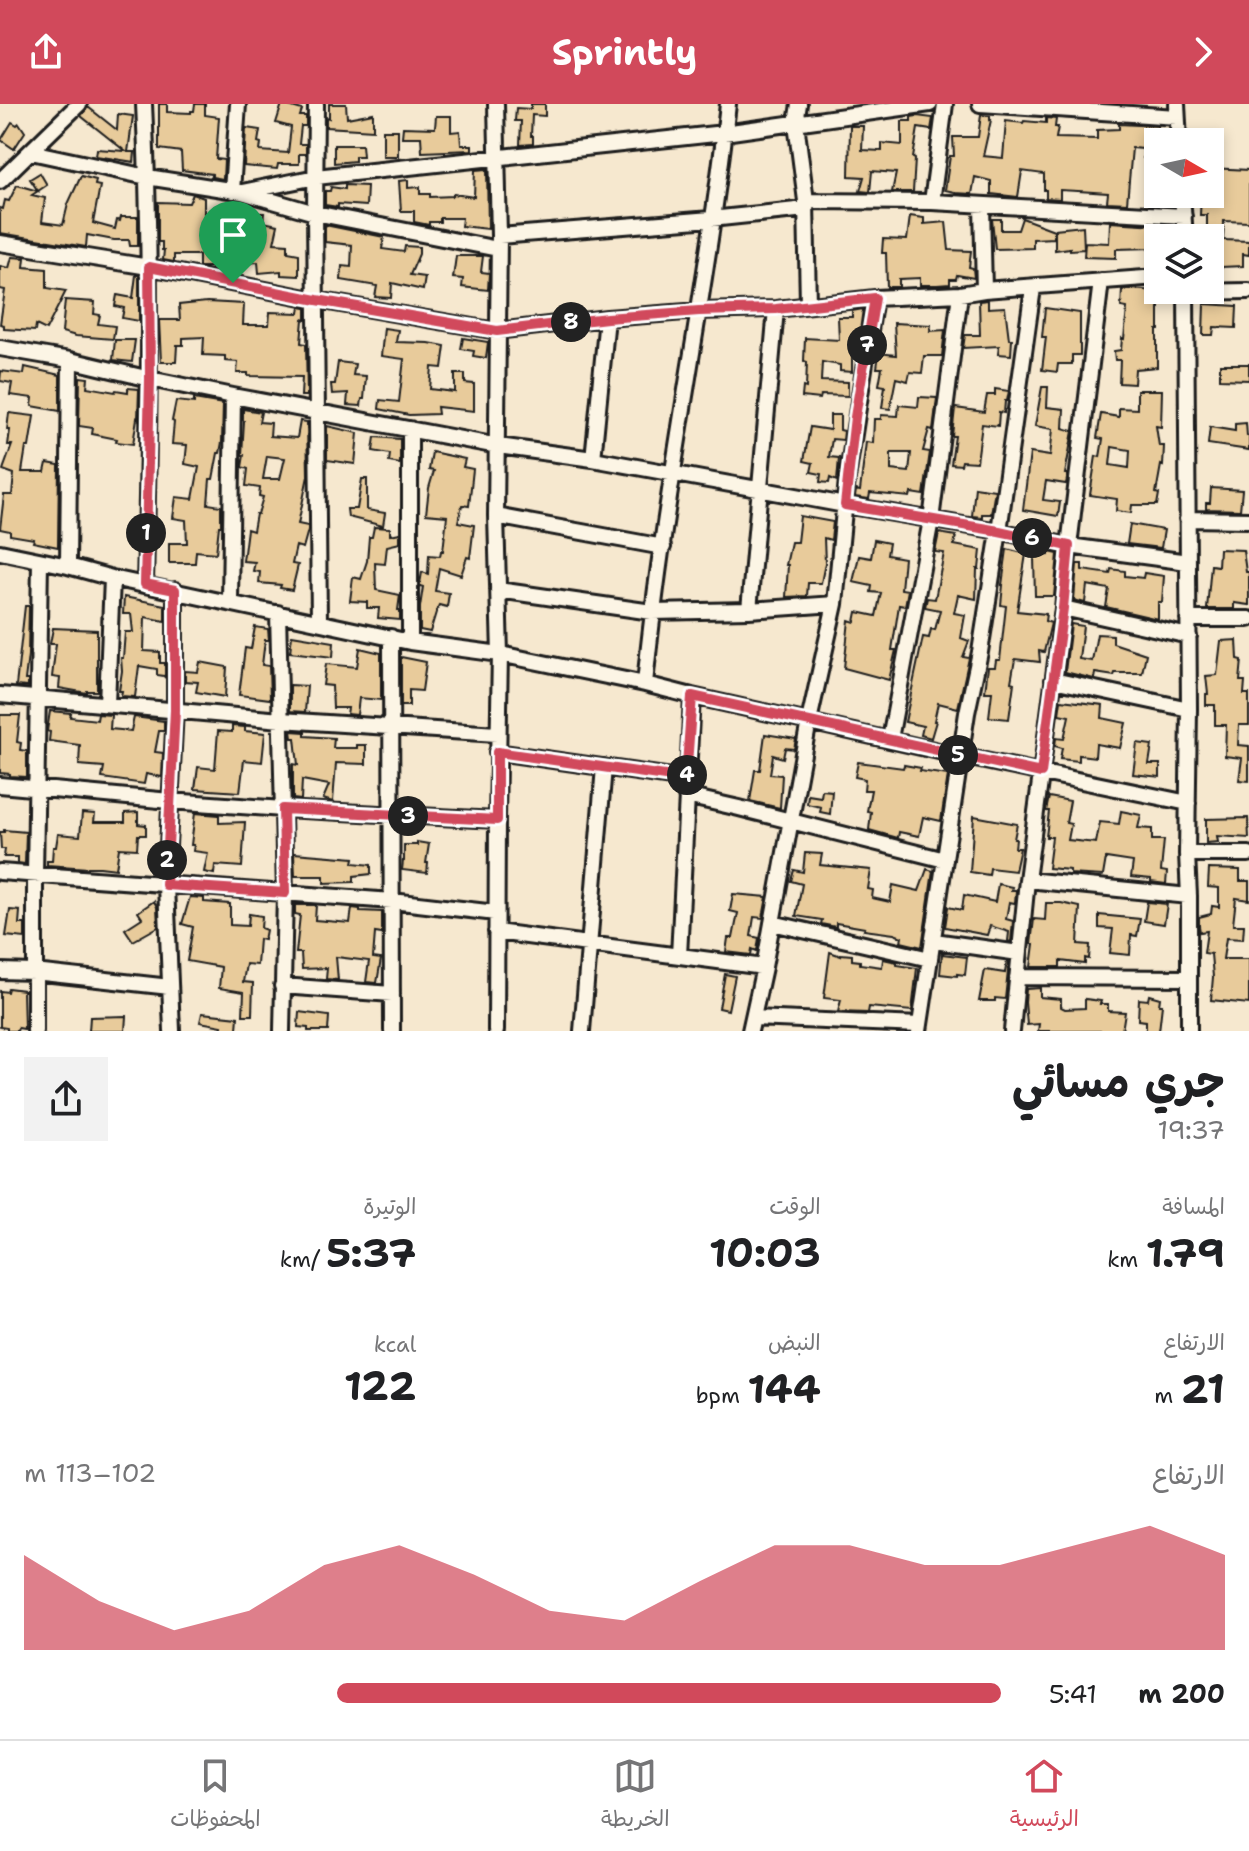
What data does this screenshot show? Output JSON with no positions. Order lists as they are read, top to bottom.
{
  "north": "right",
  "page": {
    "header": "Sprintly",
    "pins": [
      "8",
      "7",
      "1",
      "6",
      "5",
      "4",
      "3",
      "2"
    ],
    "heading": ["جري مسائي", "19:37"],
    "stats": [
      ["المسافة", "1.79 km"],
      ["الوقت", "10:03"],
      ["الوتيرة", "5:37 /km"],
      ["الارتفاع", "21 m"],
      ["النبض", "144 bpm"],
      ["kcal", "122"]
    ],
    "chart": ["الارتفاع", "102–113 m"],
    "list": [
      {
        "name": "200 m",
        "note": "5:41"
      }
    ],
    "tabs": ["الرئيسية", "الخريطة", "المحفوظات"]
  }
}
